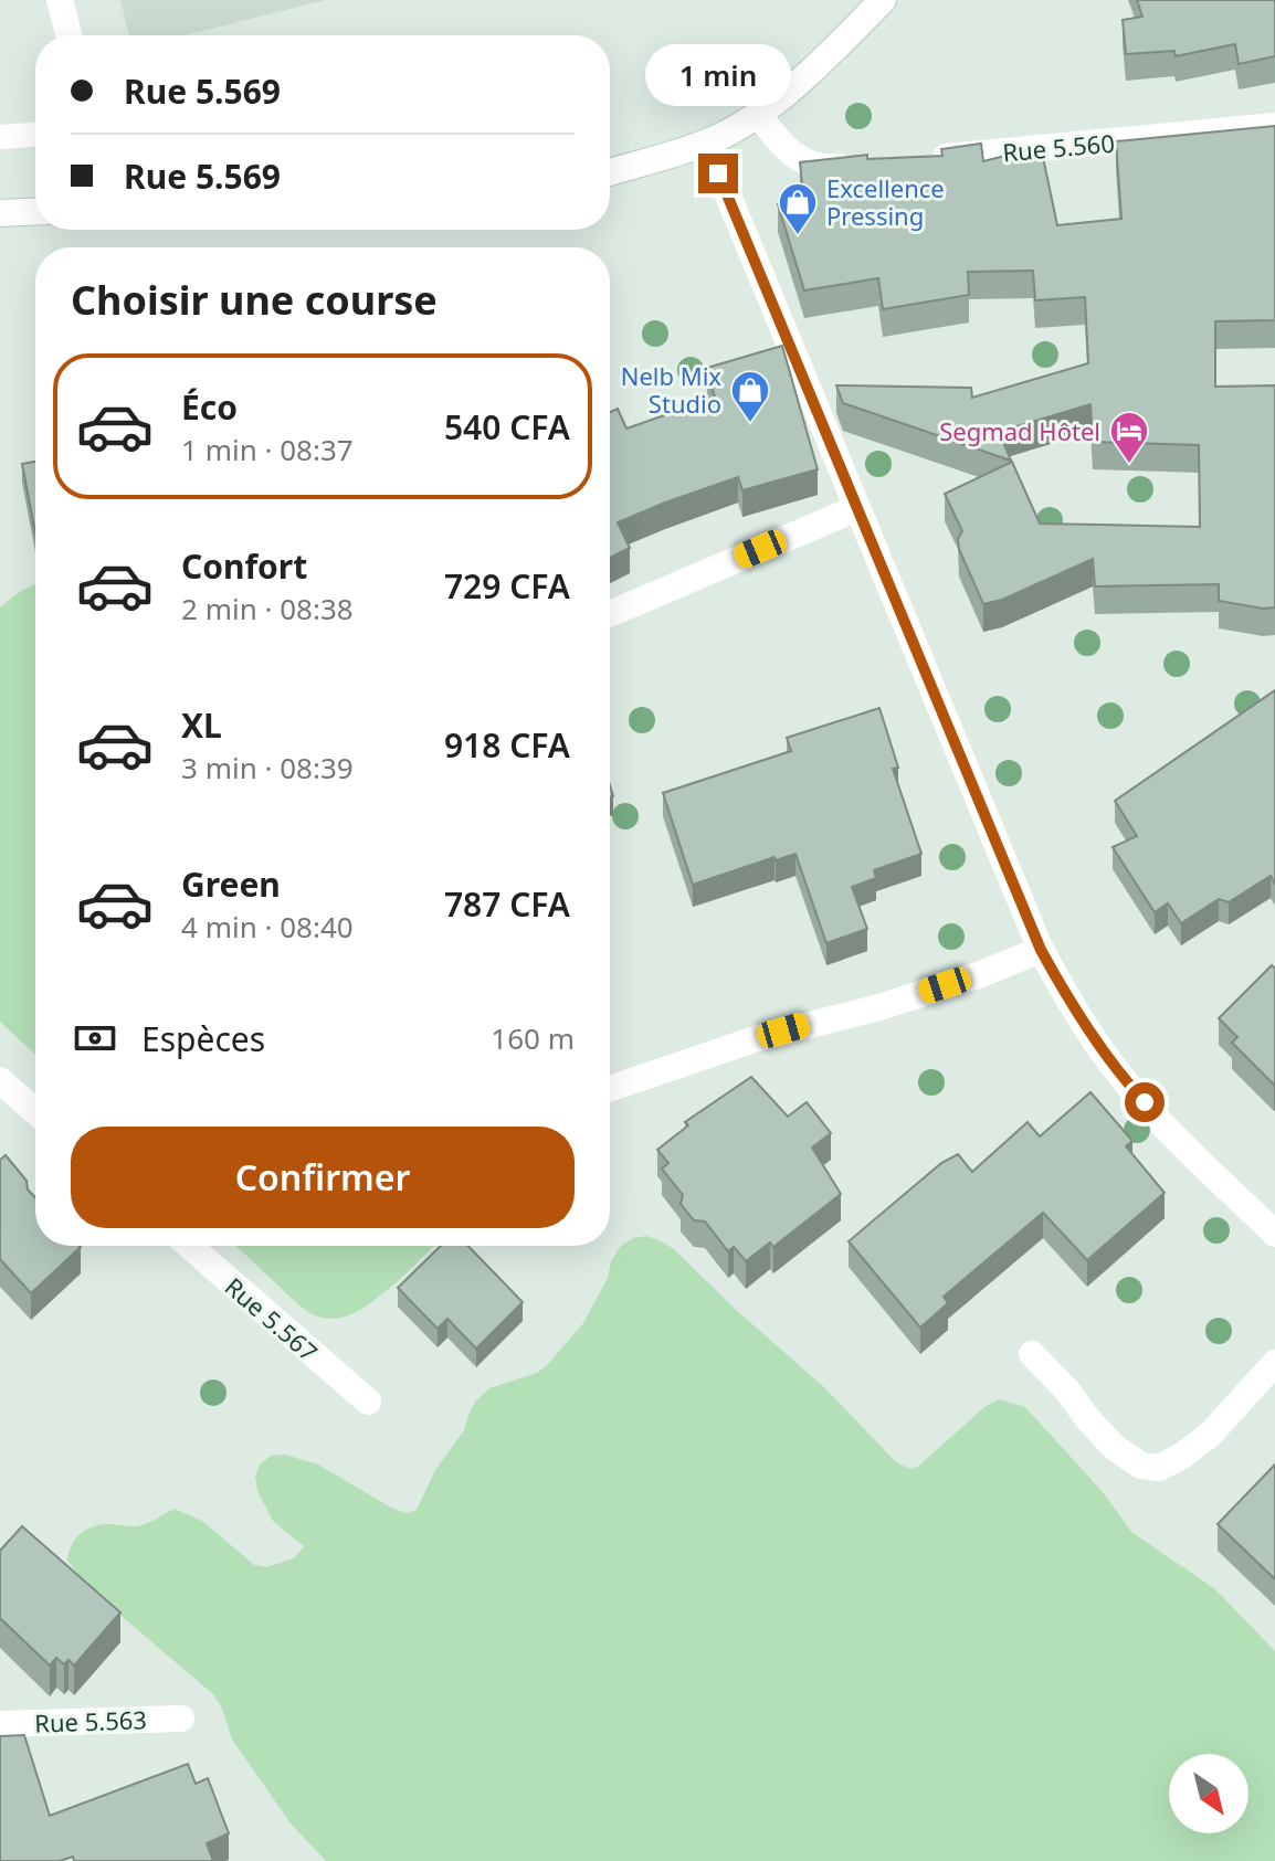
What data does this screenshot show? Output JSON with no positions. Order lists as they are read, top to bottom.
{
  "streets": {
    "street": ["Rue 5.560", "Rue 5.567", "Rue 5.563"]
  },
  "places": {
    "shop": ["Excellence Pressing", "Nelb Mix Studio"],
    "hotel": ["Segmad Hôtel"]
  },
  "north": "bottom right",
  "page": {
    "banner": ["Rue 5.569", "Rue 5.569"],
    "bubble": "1 min",
    "heading": "Choisir une course",
    "list": [
      {
        "name": "Éco",
        "note": "1 min · 08:37",
        "value": "540 CFA"
      },
      {
        "name": "Confort",
        "note": "2 min · 08:38",
        "value": "729 CFA"
      },
      {
        "name": "XL",
        "note": "3 min · 08:39",
        "value": "918 CFA"
      },
      {
        "name": "Green",
        "note": "4 min · 08:40",
        "value": "787 CFA"
      }
    ],
    "pay": ["Espèces", "160 m"],
    "buttons": "Confirmer"
  }
}
